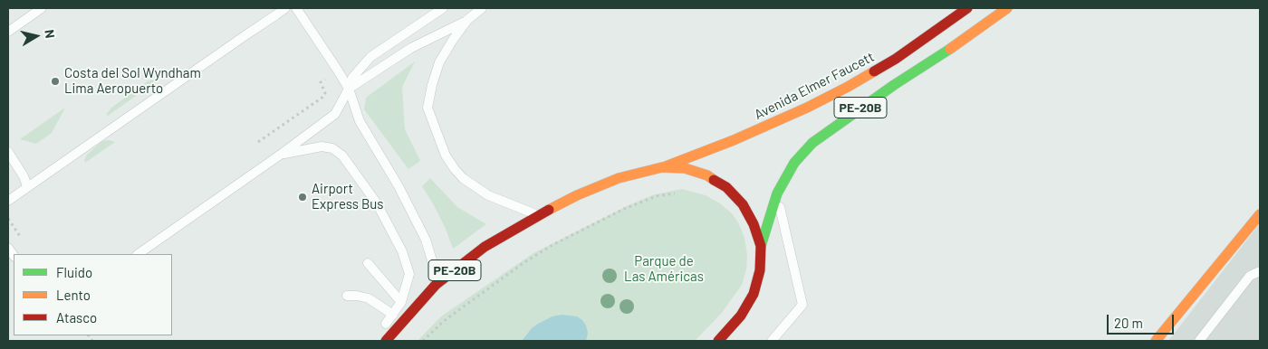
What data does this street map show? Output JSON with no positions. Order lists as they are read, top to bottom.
{
  "streets": {
    "main road": ["Avenida Elmer Faucett", "PE-20B"]
  },
  "crossings": [
    ["Avenida Elmer Faucett", "PE-20B"]
  ],
  "parks": ["Parque de Las Américas"],
  "places": ["Costa del Sol Wyndham Lima Aeropuerto", "Airport Express Bus"],
  "legend": ["Fluido", "Lento", "Atasco"],
  "scale_bar": "20 m",
  "north": "right"
}
